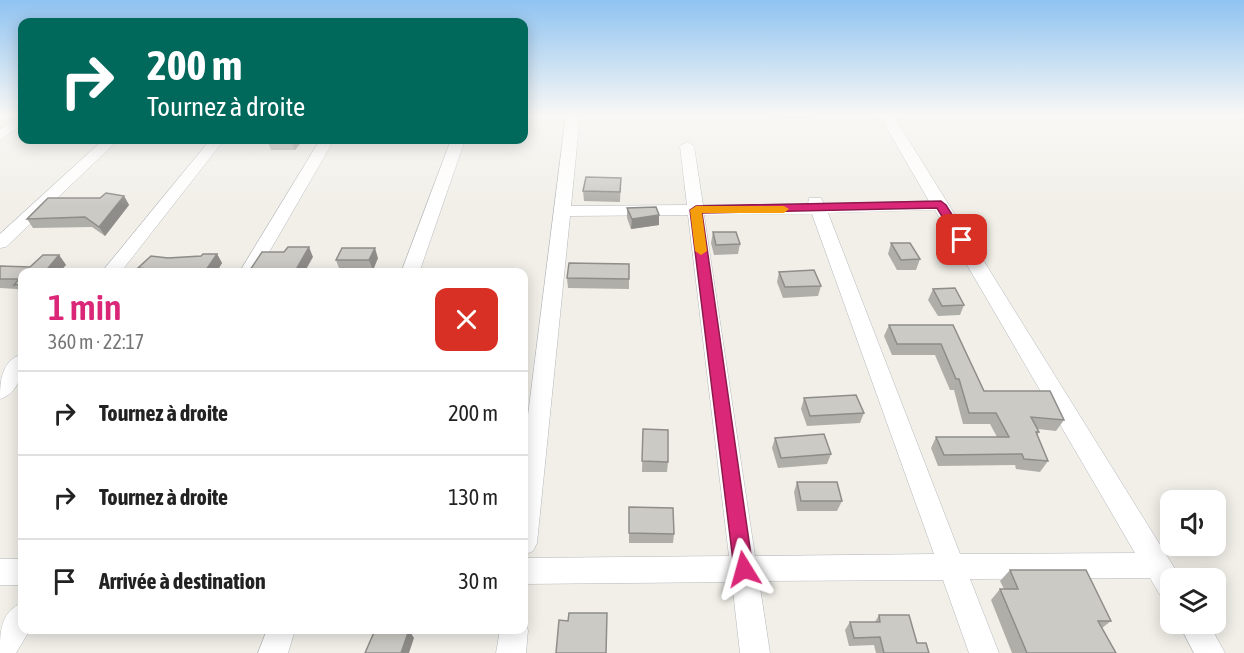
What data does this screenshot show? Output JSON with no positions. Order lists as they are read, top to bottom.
{
  "page": {
    "turn": ["200 m", "Tournez à droite"],
    "heading": ["1 min", "360 m · 22:17"],
    "list": [
      {
        "name": "Tournez à droite",
        "value": "200 m"
      },
      {
        "name": "Tournez à droite",
        "value": "130 m"
      },
      {
        "name": "Arrivée à destination",
        "value": "30 m"
      }
    ]
  }
}
